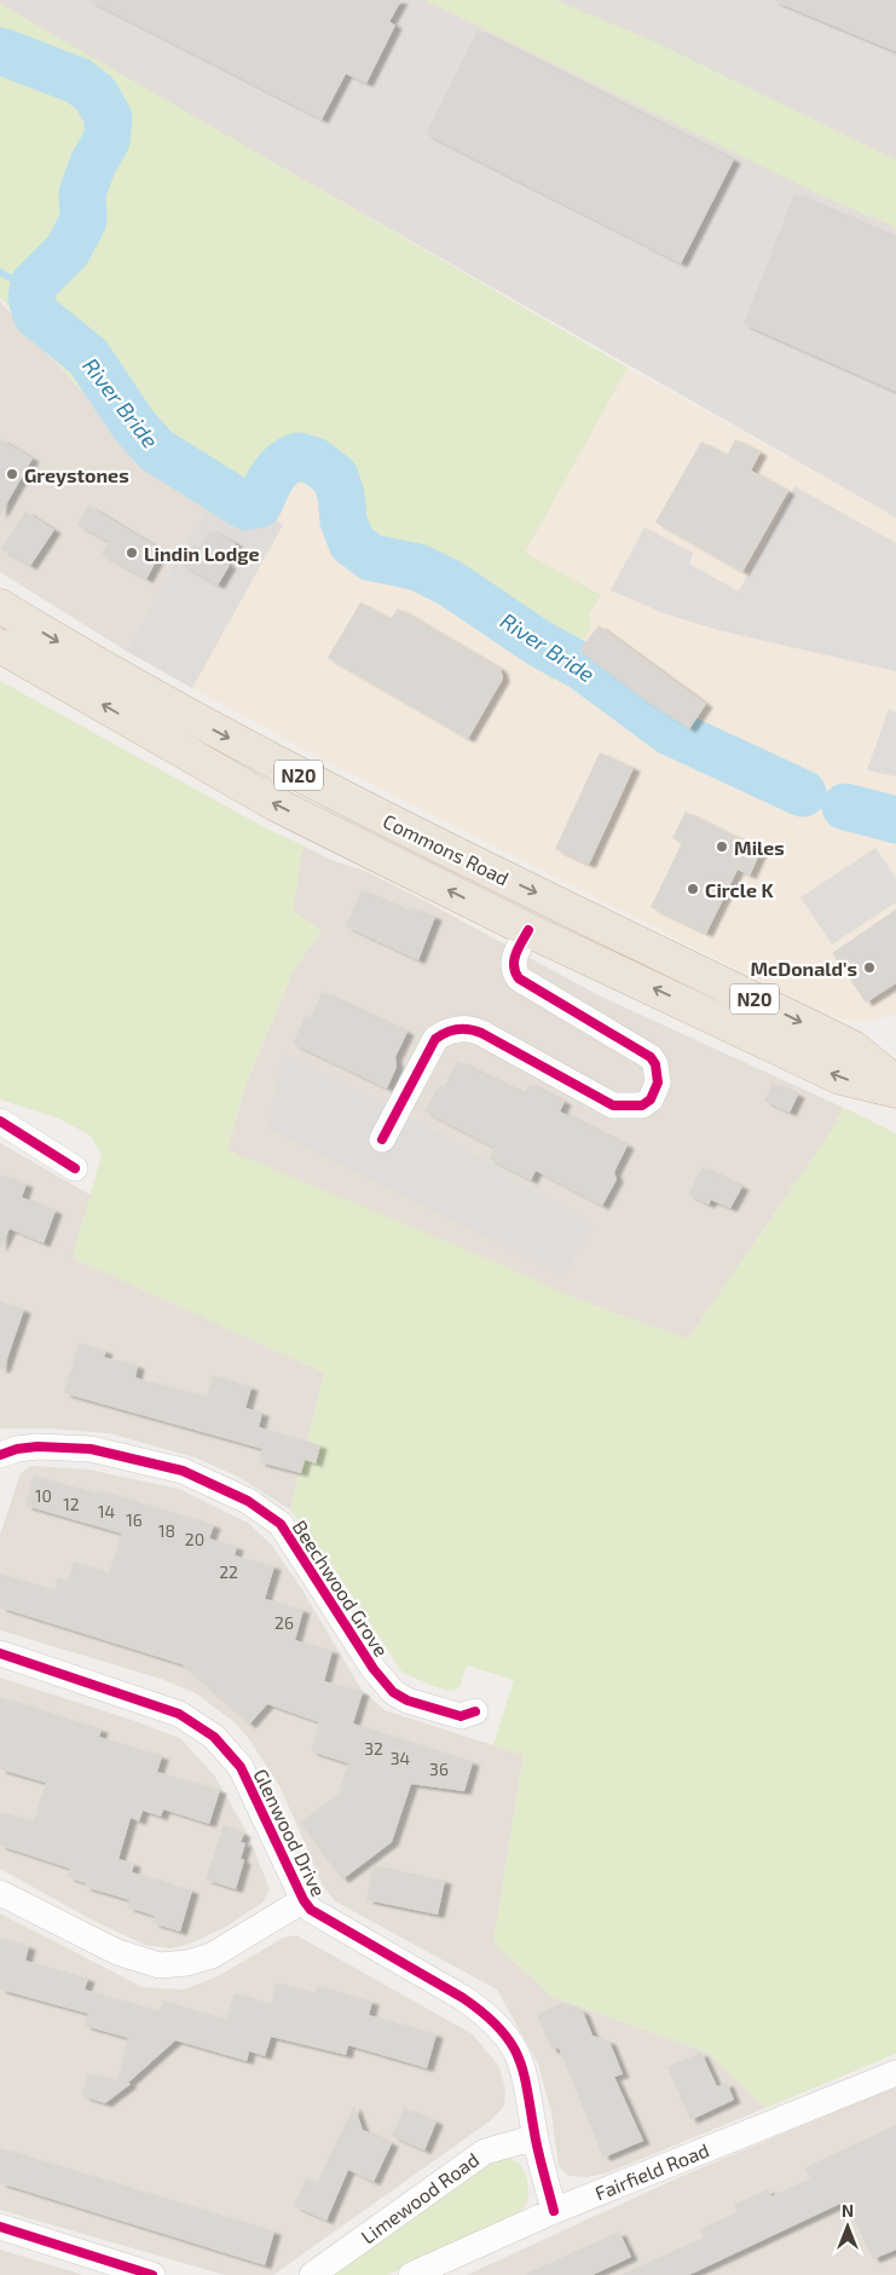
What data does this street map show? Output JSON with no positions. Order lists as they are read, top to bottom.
{
  "streets": {
    "highway": ["N20", "Commons Road"],
    "street": [
      "Beechwood Grove",
      "Glenwood Drive",
      "Fairfield Road",
      "Limewood Road"
    ]
  },
  "crossings": [
    ["Glenwood Drive", "Fairfield Road"],
    ["Glenwood Drive", "Limewood Road"]
  ],
  "water": ["River Bride"],
  "places": [
    "Greystones",
    "Lindin Lodge",
    "Miles",
    "Circle K",
    "McDonald's"
  ],
  "house_numbers": [
    "10",
    "12",
    "14",
    "16",
    "18",
    "20",
    "22",
    "26",
    "32",
    "34",
    "36"
  ],
  "north": "top"
}
